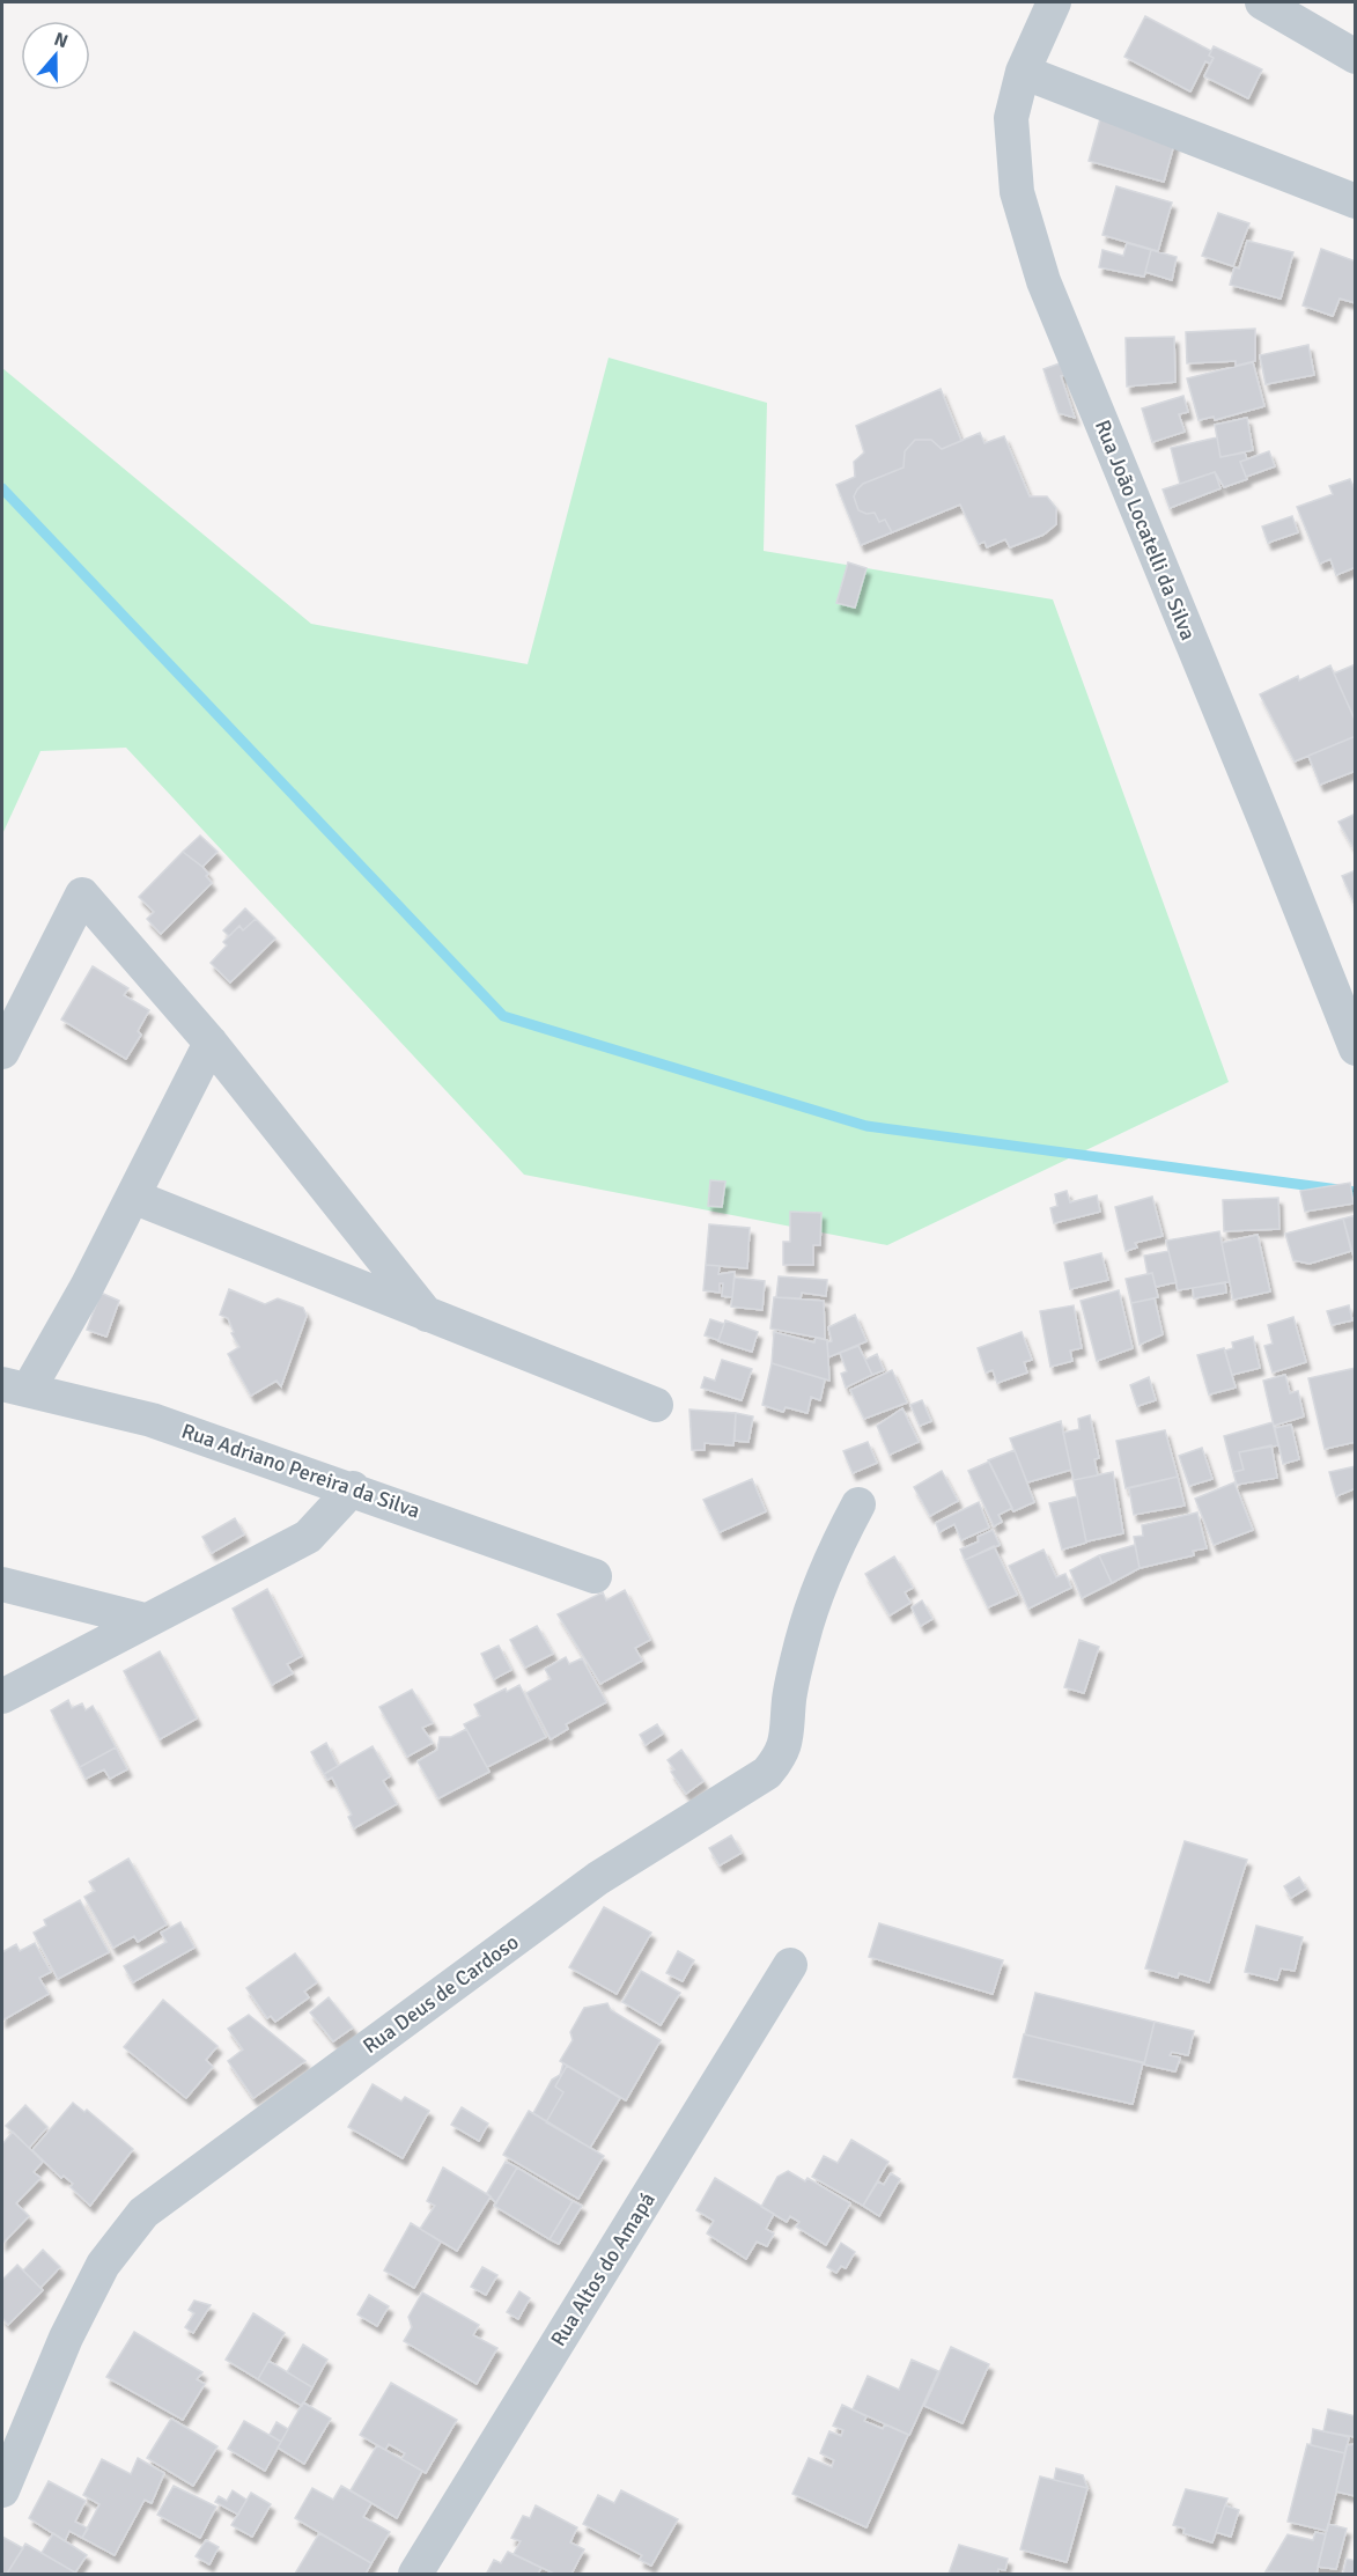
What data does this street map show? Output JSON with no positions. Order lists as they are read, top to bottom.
{
  "streets": {
    "street": [
      "Rua João Locatelli da Silva",
      "Rua Adriano Pereira da Silva",
      "Rua Deus de Cardoso",
      "Rua Altos do Amapá"
    ]
  },
  "north": "top"
}
